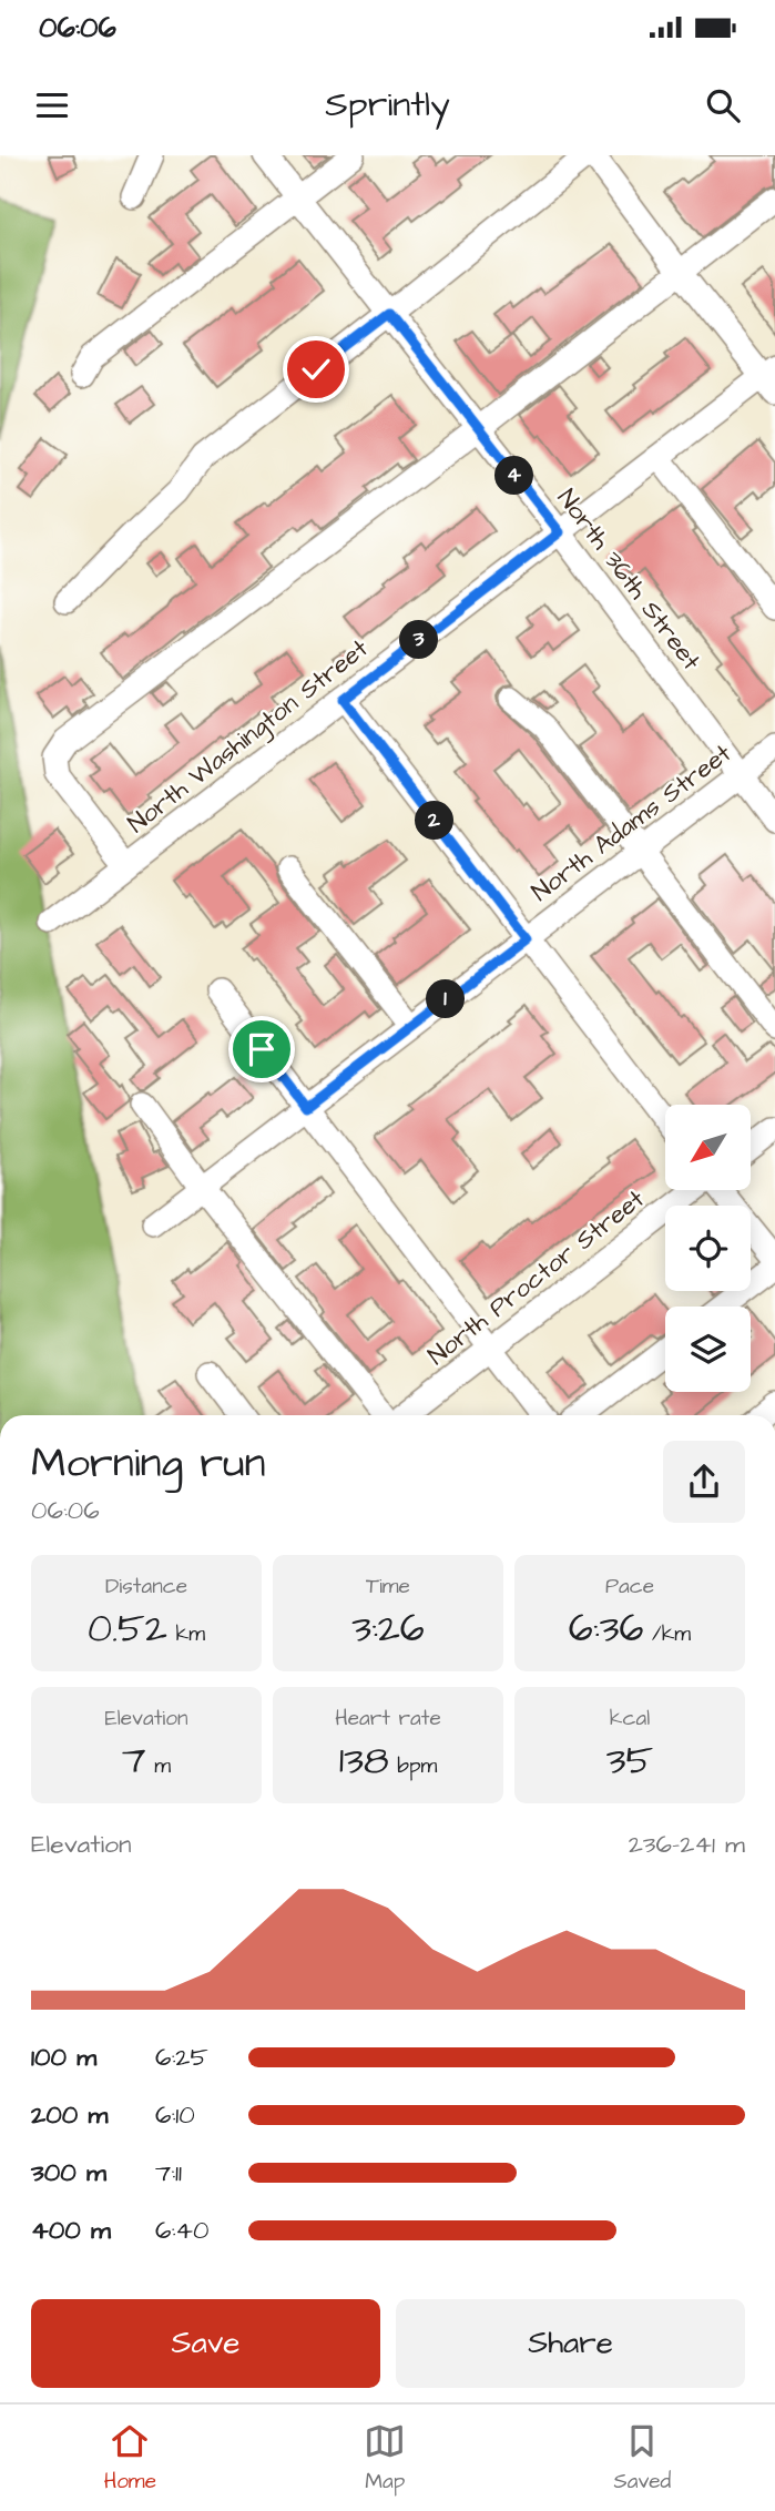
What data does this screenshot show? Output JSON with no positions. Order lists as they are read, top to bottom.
{
  "streets": {
    "street": [
      "North 36th Street",
      "North Washington Street",
      "North Adams Street",
      "North Proctor Street"
    ]
  },
  "crossings": [
    ["North 36th Street", "North Washington Street"],
    ["North 36th Street", "North Adams Street"]
  ],
  "north": "bottom left",
  "page": {
    "status": "06:06",
    "header": "Sprintly",
    "pins": [
      "4",
      "3",
      "2",
      "1"
    ],
    "heading": ["Morning run", "06:06"],
    "stats": [
      ["Distance", "0.52 km"],
      ["Time", "3:26"],
      ["Pace", "6:36 /km"],
      ["Elevation", "7 m"],
      ["Heart rate", "138 bpm"],
      ["kcal", "35"]
    ],
    "chart": ["Elevation", "236–241 m"],
    "list": [
      {
        "name": "100 m",
        "note": "6:25"
      },
      {
        "name": "200 m",
        "note": "6:10"
      },
      {
        "name": "300 m",
        "note": "7:11"
      },
      {
        "name": "400 m",
        "note": "6:40"
      }
    ],
    "buttons": ["Save", "Share"],
    "tabs": ["Home", "Map", "Saved"]
  }
}
